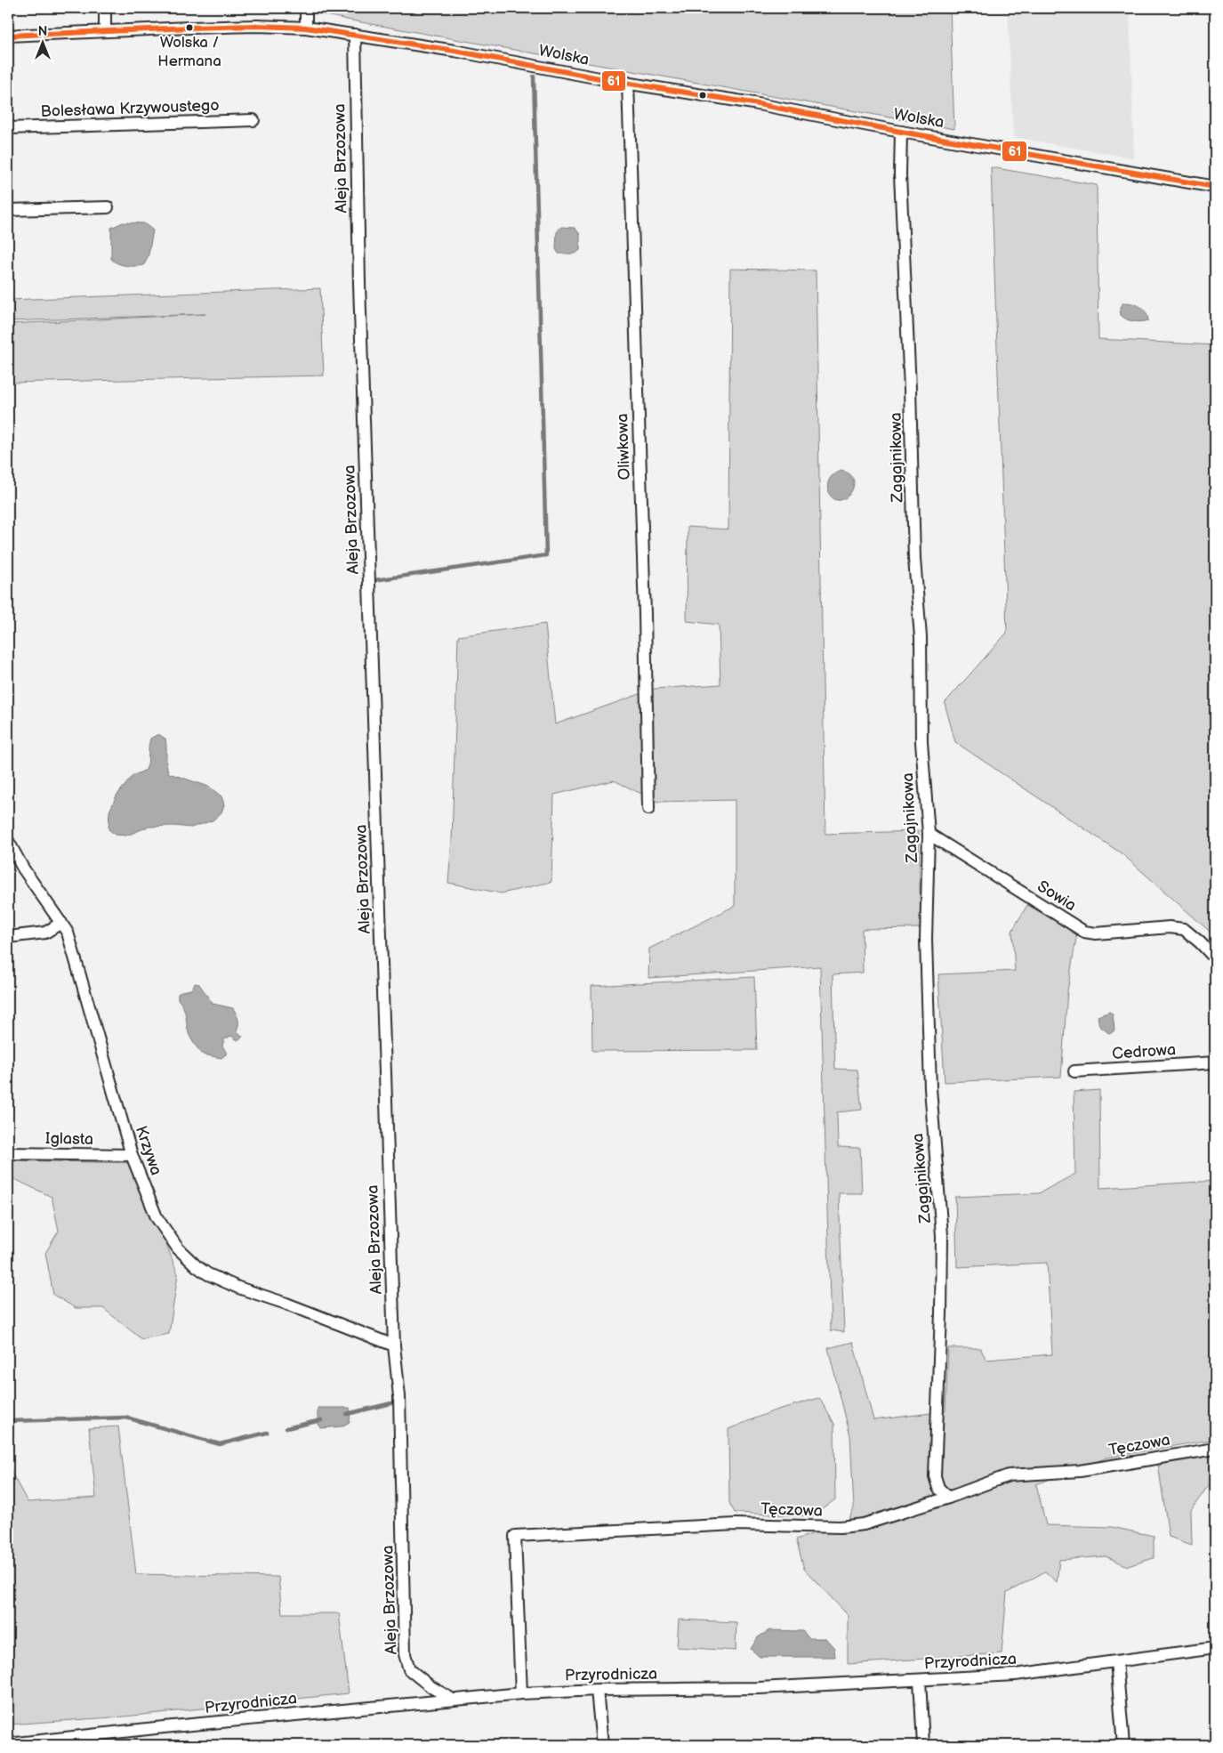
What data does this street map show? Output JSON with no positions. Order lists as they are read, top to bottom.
{
  "streets": {
    "street": [
      "Wolska",
      "Bolesława Krzywoustego",
      "Aleja Brzozowa",
      "Oliwkowa",
      "Zagajnikowa",
      "Sowia",
      "Cedrowa",
      "Iglasta",
      "Krzywa",
      "Tęczowa",
      "Przyrodnicza"
    ]
  },
  "crossings": [
    ["Wolska", "Aleja Brzozowa"],
    ["Wolska", "Oliwkowa"],
    ["Wolska", "Zagajnikowa"],
    ["Aleja Brzozowa", "Krzywa"],
    ["Aleja Brzozowa", "Przyrodnicza"],
    ["Zagajnikowa", "Sowia"],
    ["Zagajnikowa", "Tęczowa"],
    ["Iglasta", "Krzywa"],
    ["Tęczowa", "Przyrodnicza"]
  ],
  "places": ["Wolska / Hermana"],
  "lines": ["transit line 61"],
  "north": "top"
}
